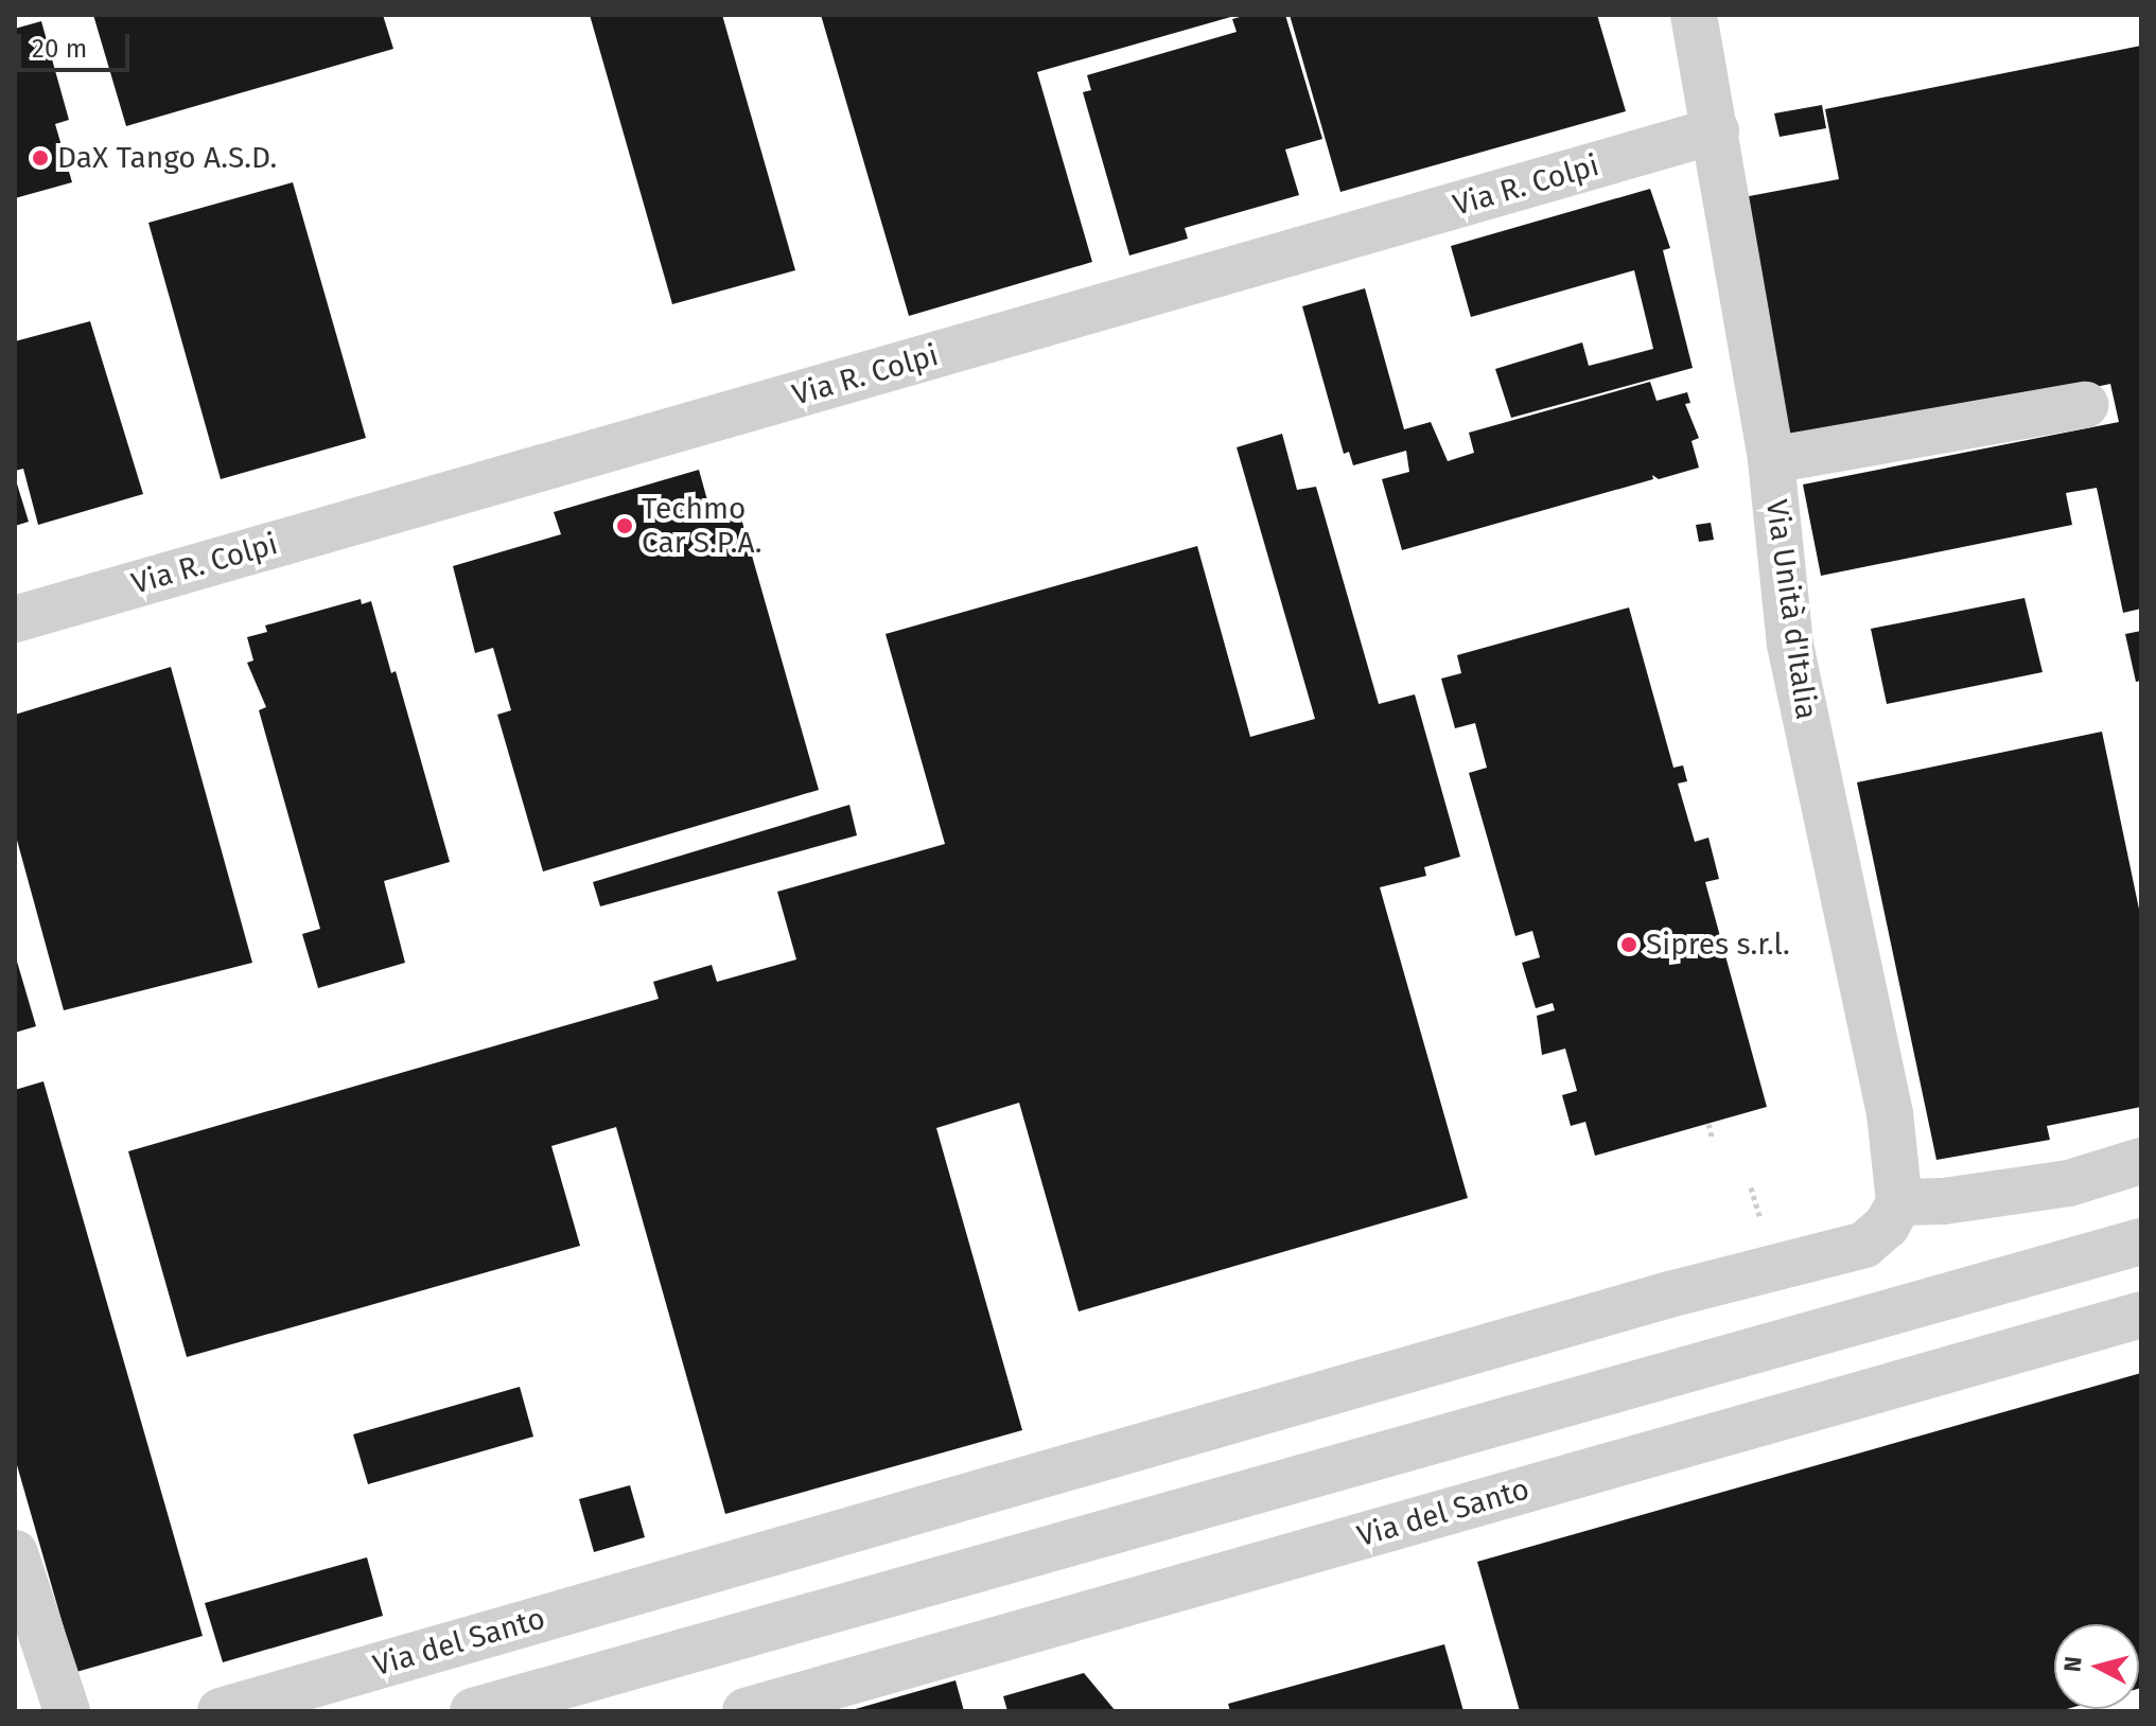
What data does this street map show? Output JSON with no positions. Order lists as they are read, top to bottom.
{
  "streets": {
    "street": ["Via R. Colpi", "Via Unità d'Italia", "Via del Santo"]
  },
  "crossings": [
    ["Via R. Colpi", "Via Unità d'Italia"],
    ["Via Unità d'Italia", "Via del Santo"]
  ],
  "places": ["DaX Tango A.S.D.", "Techmo Car S.P.A.", "Sipres s.r.l."],
  "scale_bar": "20 m",
  "north": "left"
}
